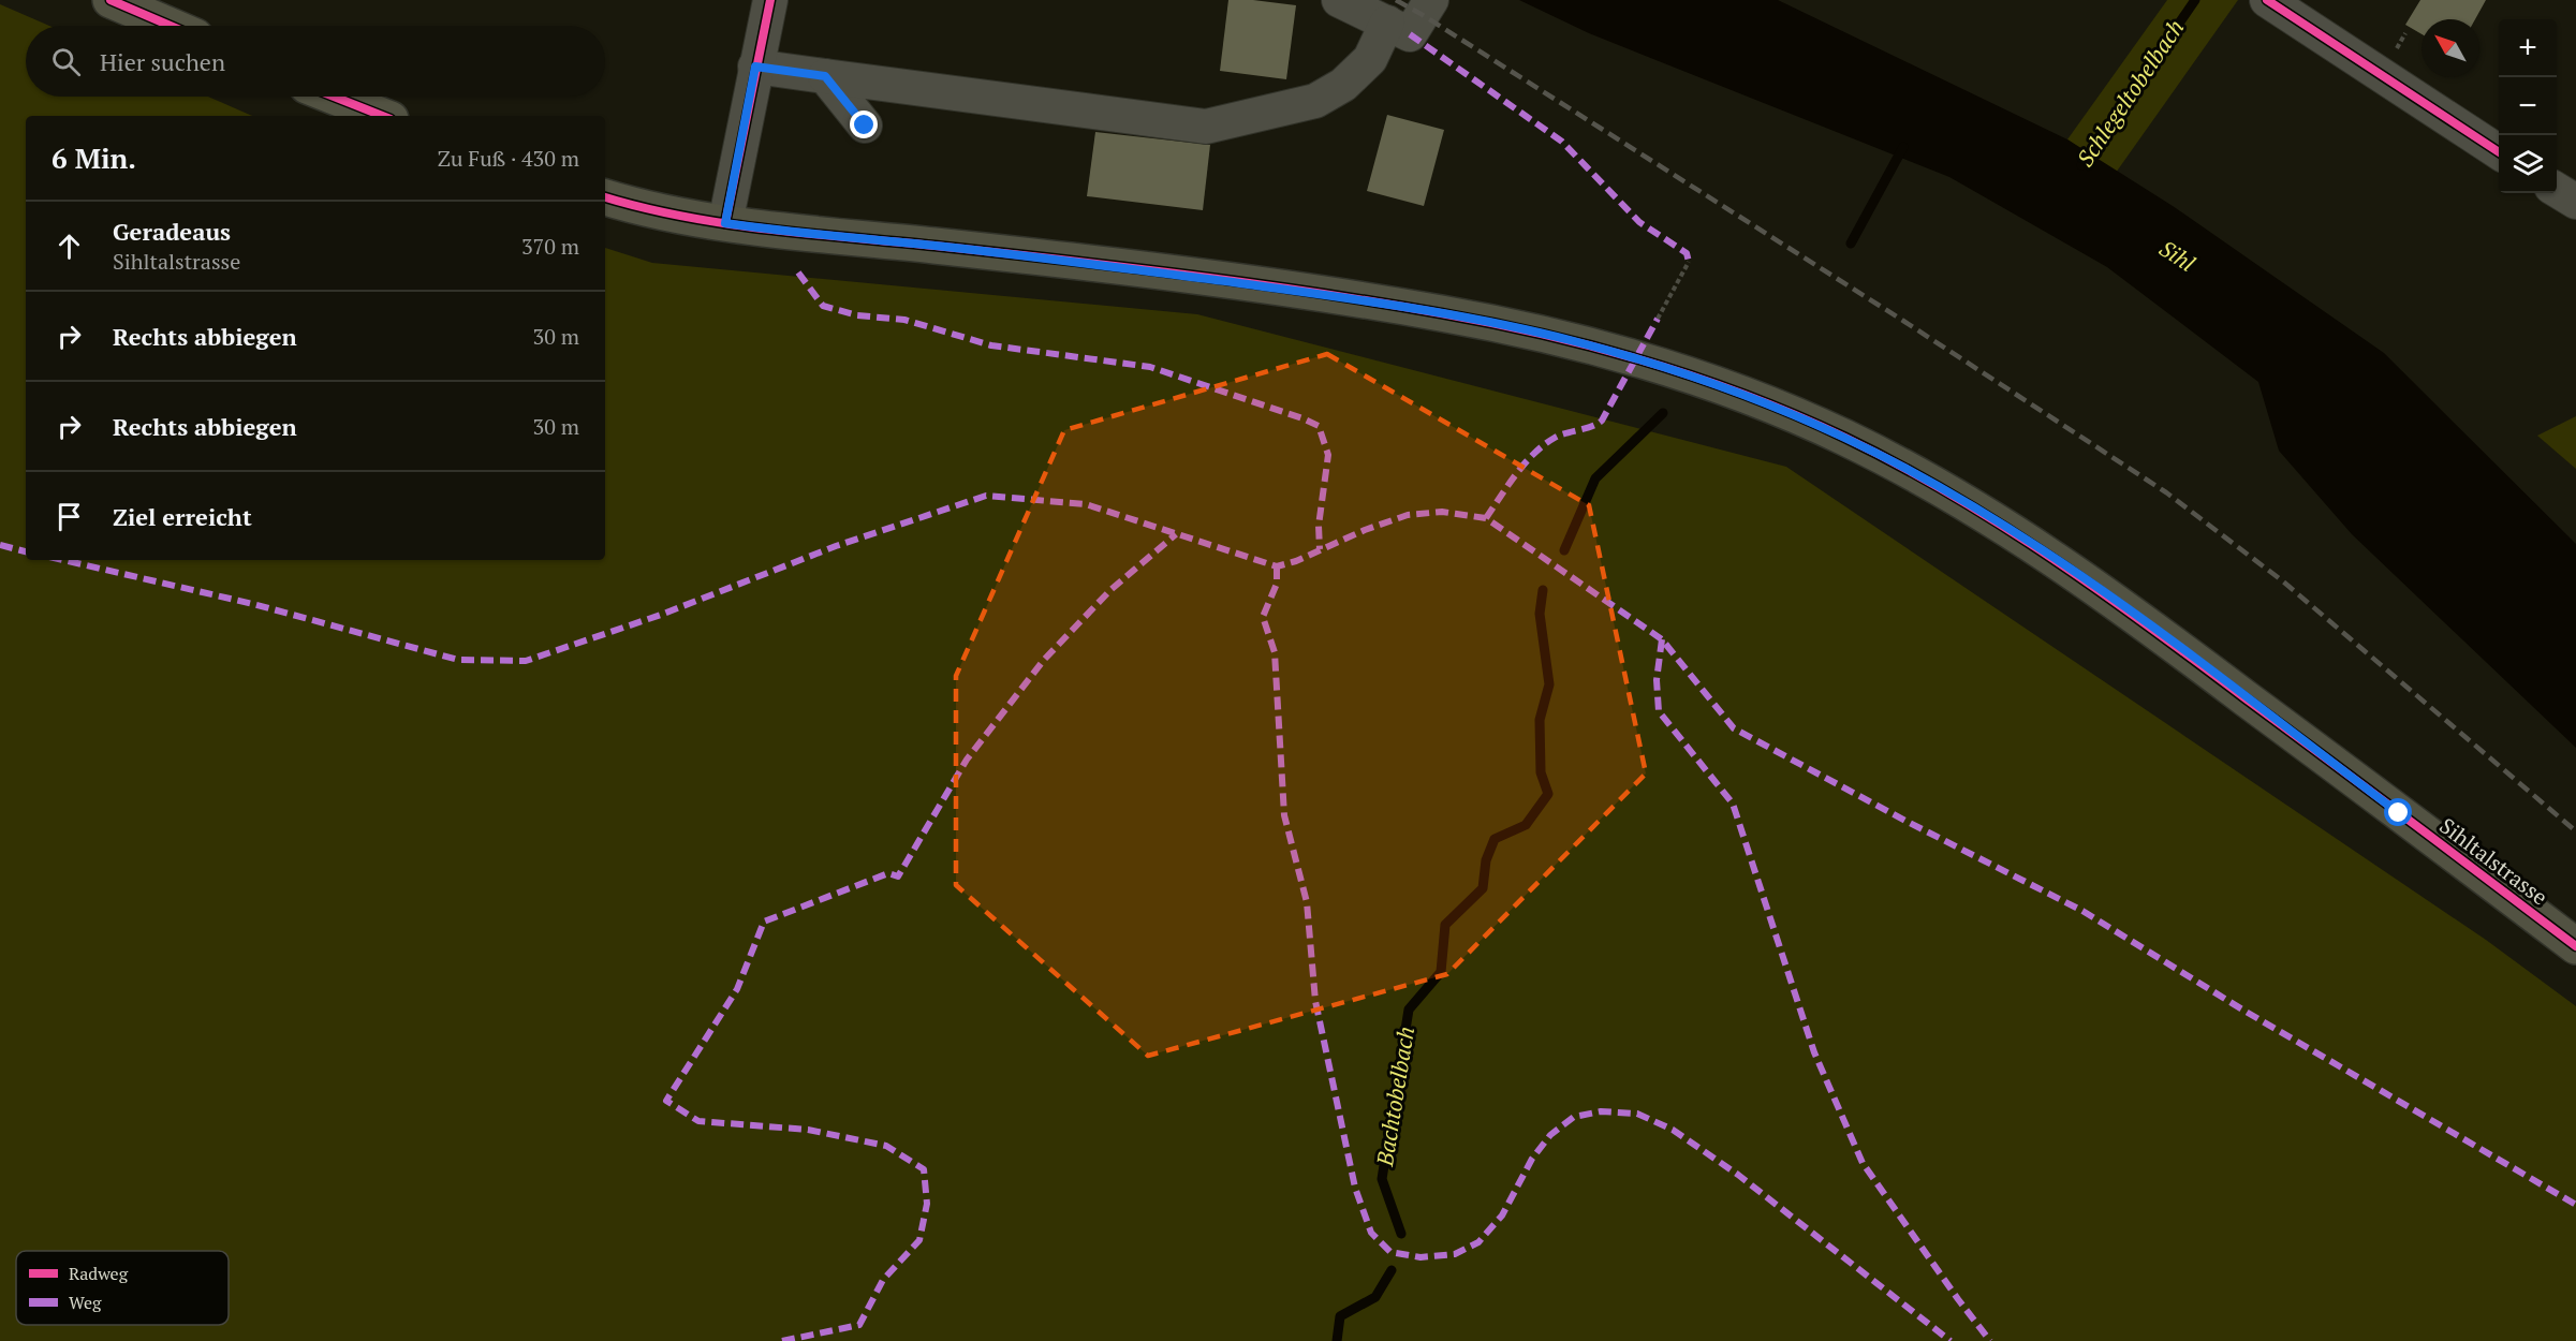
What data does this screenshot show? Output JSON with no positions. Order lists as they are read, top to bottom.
{
  "streets": {
    "main road": ["Sihltalstrasse"]
  },
  "water": ["Schlegeltobelbach", "Sihl", "Bachtobelbach"],
  "legend": ["Radweg", "Weg"],
  "north": "top left",
  "page": {
    "map_buttons": ["+", "−"],
    "search": "Hier suchen",
    "heading": ["6 Min.", "Zu Fuß · 430 m"],
    "list": [
      ["Geradeaus", "Sihltalstrasse", "370 m"],
      ["Rechts abbiegen", "30 m"],
      ["Rechts abbiegen", "30 m"],
      "Ziel erreicht"
    ]
  }
}
